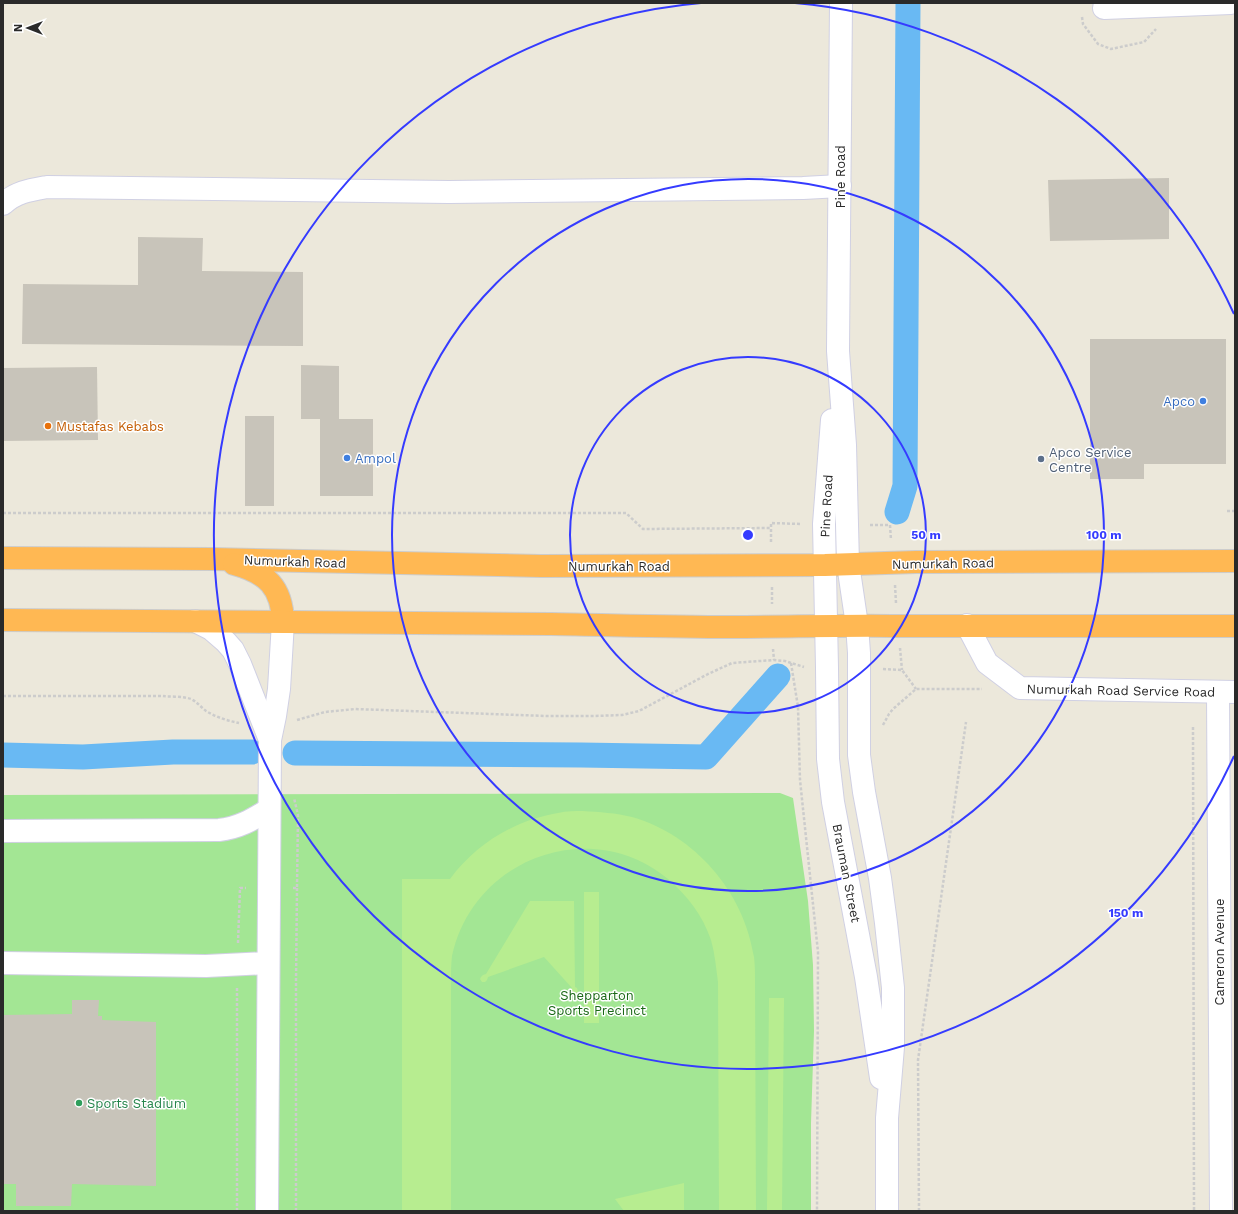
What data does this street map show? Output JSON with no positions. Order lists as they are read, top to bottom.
{
  "streets": {
    "highway": ["Numurkah Road"],
    "street": [
      "Pine Road",
      "Numurkah Road Service Road",
      "Brauman Street",
      "Cameron Avenue"
    ]
  },
  "crossings": [
    ["Pine Road", "Numurkah Road"],
    ["Pine Road", "Brauman Street"],
    ["Numurkah Road Service Road", "Cameron Avenue"]
  ],
  "parks": ["Shepparton Sports Precinct"],
  "places": [
    "Apco",
    "Mustafas Kebabs",
    "Ampol",
    "Apco Service Centre",
    "Sports Stadium"
  ],
  "north": "left",
  "rings": ["50 m", "100 m", "150 m"]
}
